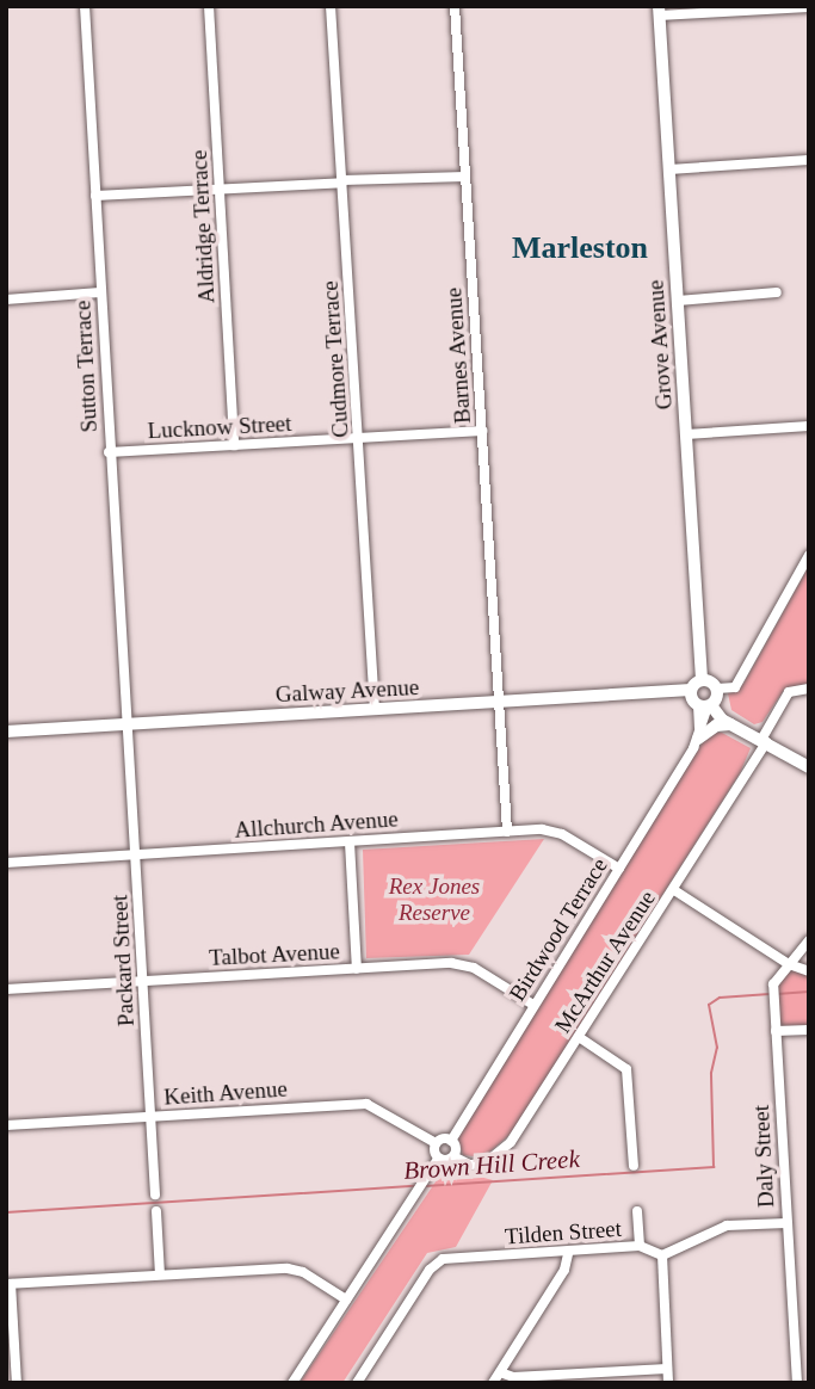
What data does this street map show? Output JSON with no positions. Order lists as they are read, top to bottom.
{
  "streets": {
    "street": [
      "Aldridge Terrace",
      "Grove Avenue",
      "Barnes Avenue",
      "Cudmore Terrace",
      "Sutton Terrace",
      "Lucknow Street",
      "Galway Avenue",
      "Allchurch Avenue",
      "Birdwood Terrace",
      "Talbot Avenue",
      "Packard Street",
      "McArthur Avenue",
      "Keith Avenue",
      "Daly Street",
      "Tilden Street"
    ]
  },
  "crossings": [
    ["Aldridge Terrace", "Lucknow Street"],
    ["Barnes Avenue", "Lucknow Street"],
    ["Barnes Avenue", "Galway Avenue"],
    ["Barnes Avenue", "Allchurch Avenue"],
    ["Cudmore Terrace", "Lucknow Street"],
    ["Cudmore Terrace", "Galway Avenue"],
    ["Sutton Terrace", "Lucknow Street"],
    ["Sutton Terrace", "Galway Avenue"],
    ["Sutton Terrace", "Packard Street"],
    ["Galway Avenue", "Packard Street"],
    ["Allchurch Avenue", "Birdwood Terrace"],
    ["Allchurch Avenue", "Packard Street"],
    ["Birdwood Terrace", "Talbot Avenue"],
    ["Talbot Avenue", "Packard Street"],
    ["Packard Street", "Keith Avenue"]
  ],
  "districts": ["Marleston"],
  "water": ["Brown Hill Creek"],
  "parks": ["Rex Jones Reserve"]
}
